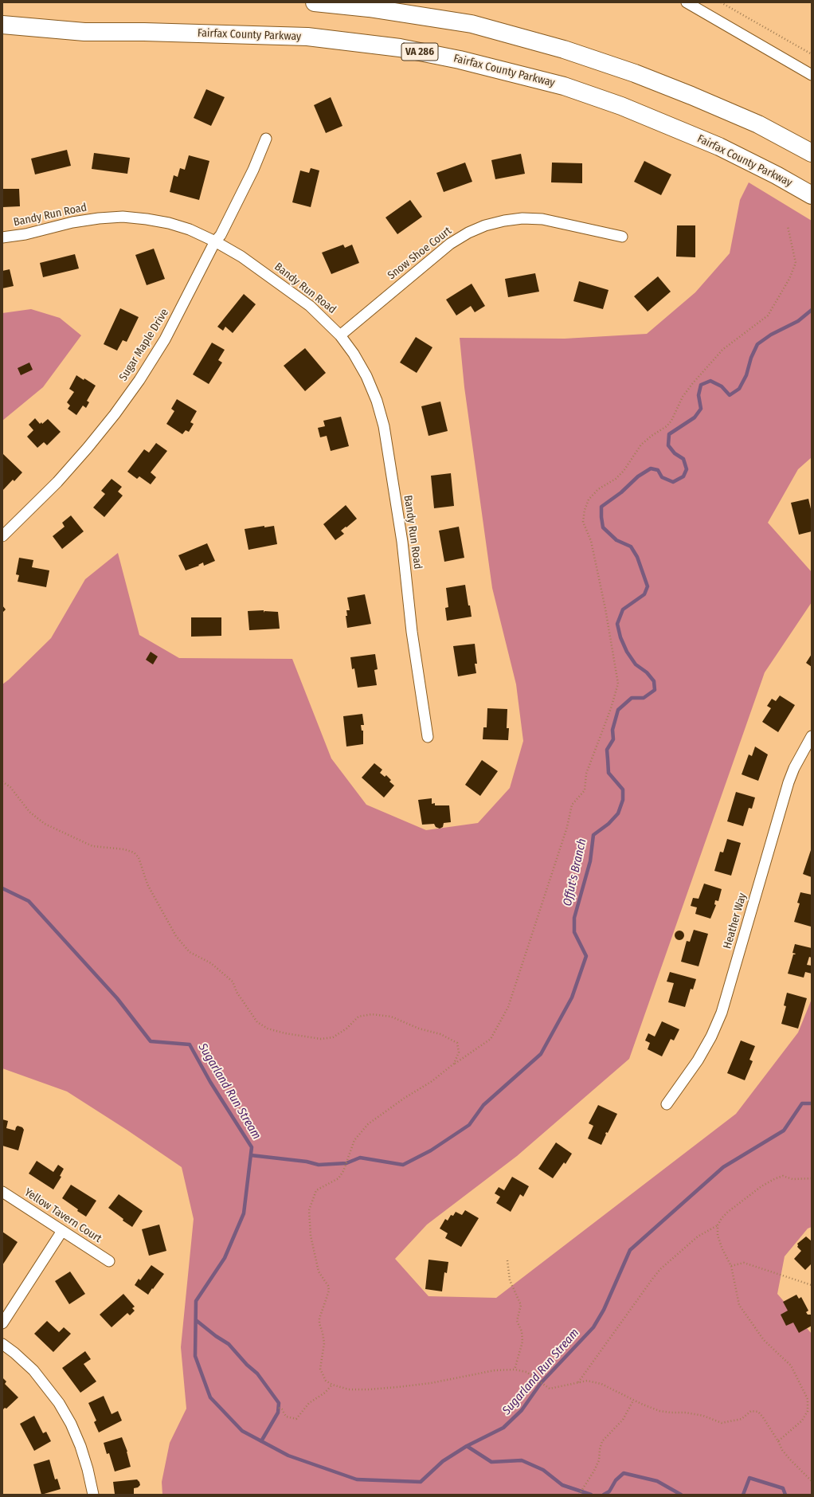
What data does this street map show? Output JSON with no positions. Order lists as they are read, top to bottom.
{
  "streets": {
    "highway": ["Fairfax County Parkway", "VA 286"],
    "street": [
      "Bandy Run Road",
      "Snow Shoe Court",
      "Sugar Maple Drive",
      "Heather Way",
      "Yellow Tavern Court"
    ]
  },
  "crossings": [
    ["Bandy Run Road", "Snow Shoe Court"],
    ["Bandy Run Road", "Sugar Maple Drive"]
  ],
  "water": ["Offut's Branch", "Sugarland Run Stream"]
}
